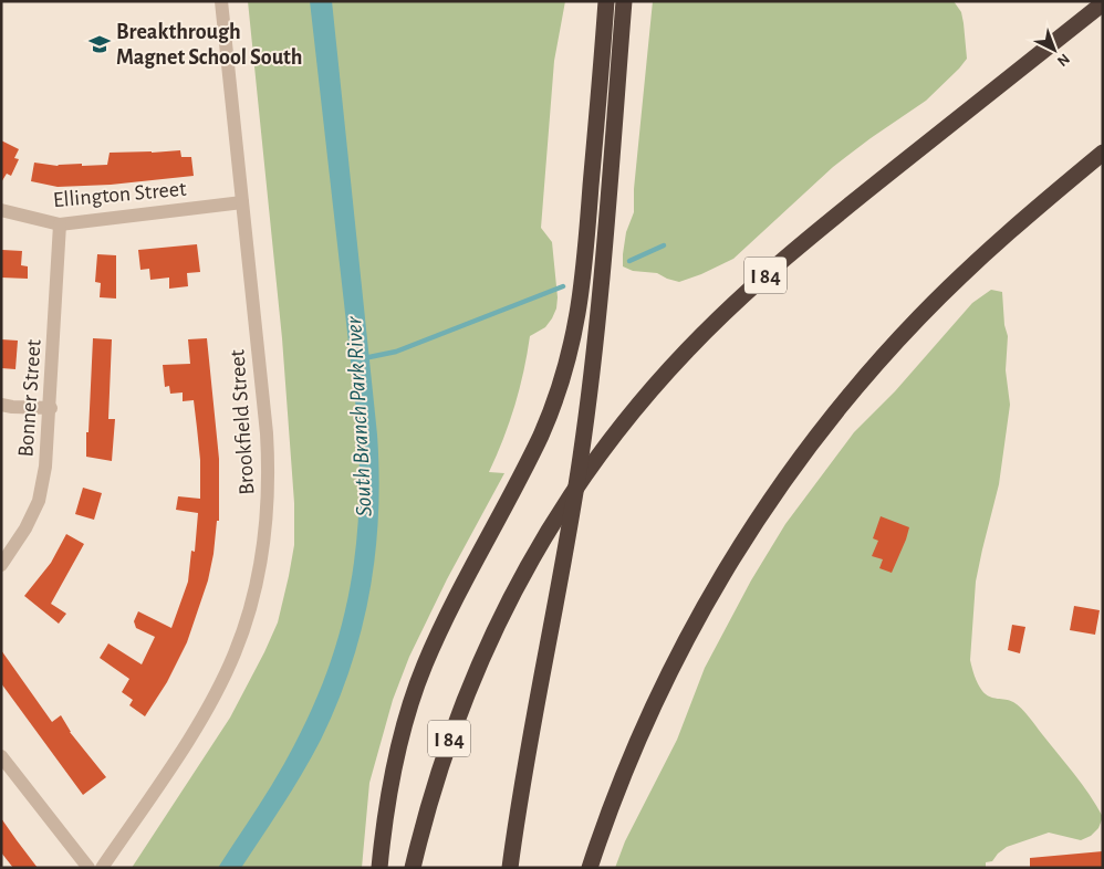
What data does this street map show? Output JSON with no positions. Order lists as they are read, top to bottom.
{
  "streets": {
    "highway": ["I 84"],
    "street": ["Ellington Street", "Bonner Street", "Brookfield Street"]
  },
  "crossings": [
    ["Ellington Street", "Bonner Street"],
    ["Ellington Street", "Brookfield Street"]
  ],
  "water": ["South Branch Park River"],
  "places": {
    "school or university": ["Breakthrough Magnet School South"]
  },
  "north": "bottom right"
}
